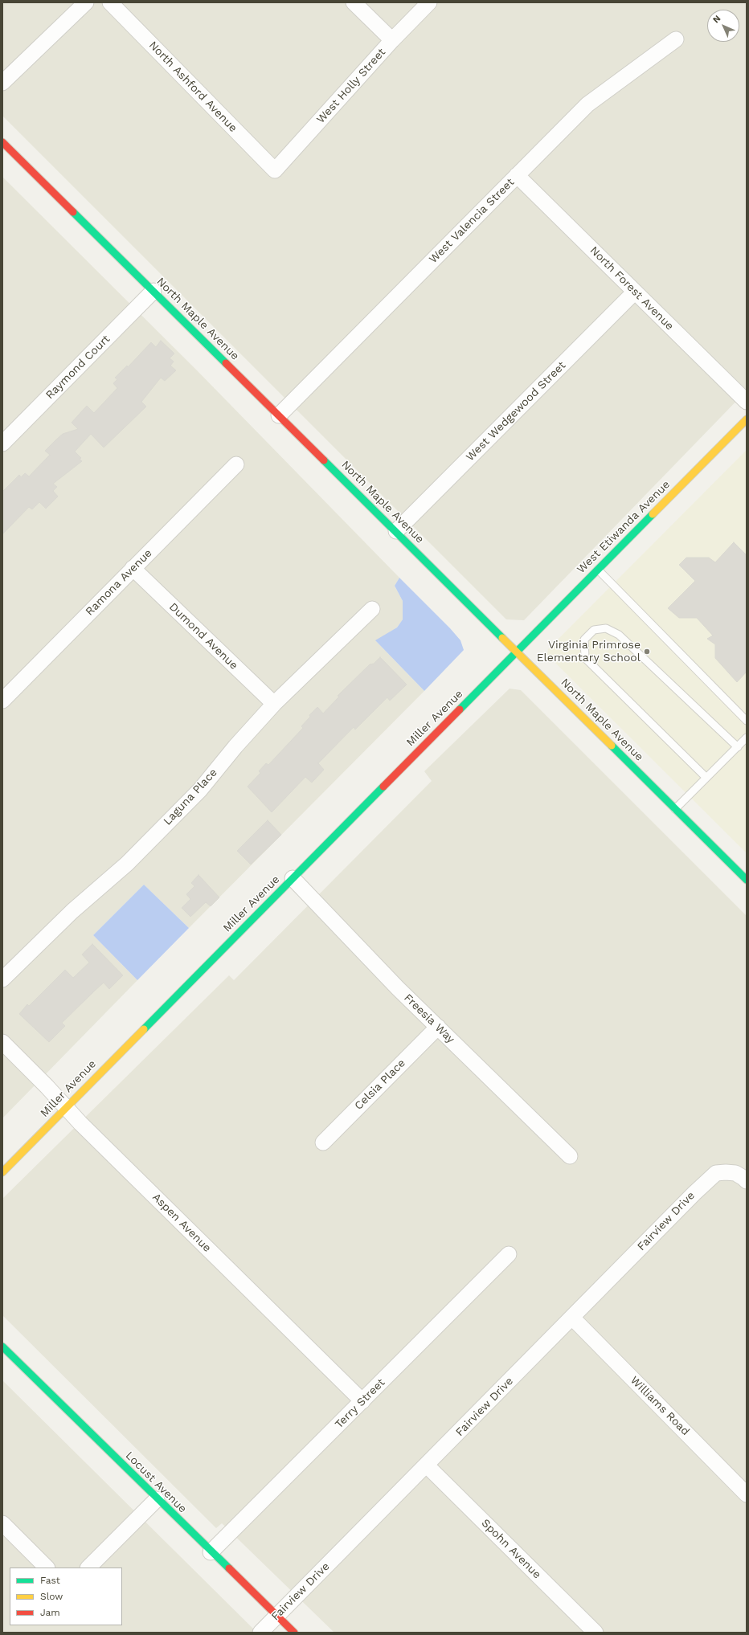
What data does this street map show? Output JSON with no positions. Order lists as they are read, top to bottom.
{
  "streets": {
    "street": [
      "West Holly Street",
      "North Ashford Avenue",
      "West Valencia Street",
      "North Forest Avenue",
      "North Maple Avenue",
      "Raymond Court",
      "West Wedgewood Street",
      "West Etiwanda Avenue",
      "Ramona Avenue",
      "Dumond Avenue",
      "Miller Avenue",
      "Laguna Place",
      "Freesia Way",
      "Celsia Place",
      "Fairview Drive",
      "Aspen Avenue",
      "Terry Street",
      "Williams Road",
      "Locust Avenue",
      "Spohn Avenue"
    ]
  },
  "crossings": [
    ["West Holly Street", "North Ashford Avenue"],
    ["West Valencia Street", "North Forest Avenue"],
    ["West Valencia Street", "North Maple Avenue"],
    ["North Forest Avenue", "West Wedgewood Street"],
    ["North Maple Avenue", "Raymond Court"],
    ["North Maple Avenue", "West Wedgewood Street"],
    ["North Maple Avenue", "West Etiwanda Avenue"],
    ["North Maple Avenue", "Miller Avenue"],
    ["West Etiwanda Avenue", "Miller Avenue"],
    ["Ramona Avenue", "Dumond Avenue"],
    ["Dumond Avenue", "Laguna Place"],
    ["Miller Avenue", "Freesia Way"],
    ["Miller Avenue", "Aspen Avenue"],
    ["Freesia Way", "Celsia Place"],
    ["Fairview Drive", "Williams Road"],
    ["Fairview Drive", "Locust Avenue"],
    ["Fairview Drive", "Spohn Avenue"],
    ["Aspen Avenue", "Terry Street"],
    ["Terry Street", "Locust Avenue"]
  ],
  "places": ["Virginia Primrose Elementary School"],
  "legend": ["Fast", "Slow", "Jam"],
  "north": "top left"
}
